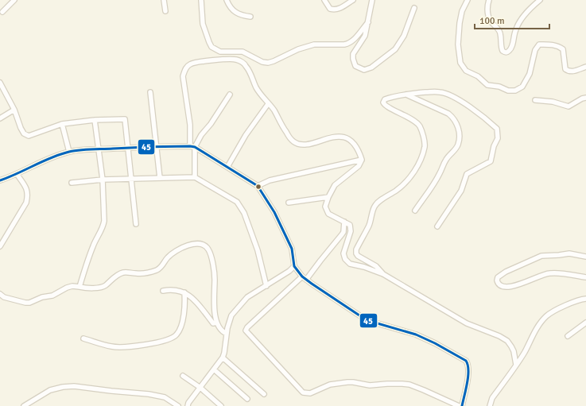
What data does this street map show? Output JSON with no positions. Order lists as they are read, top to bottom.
{
  "lines": ["transit line 45"],
  "scale_bar": "100 m"
}
